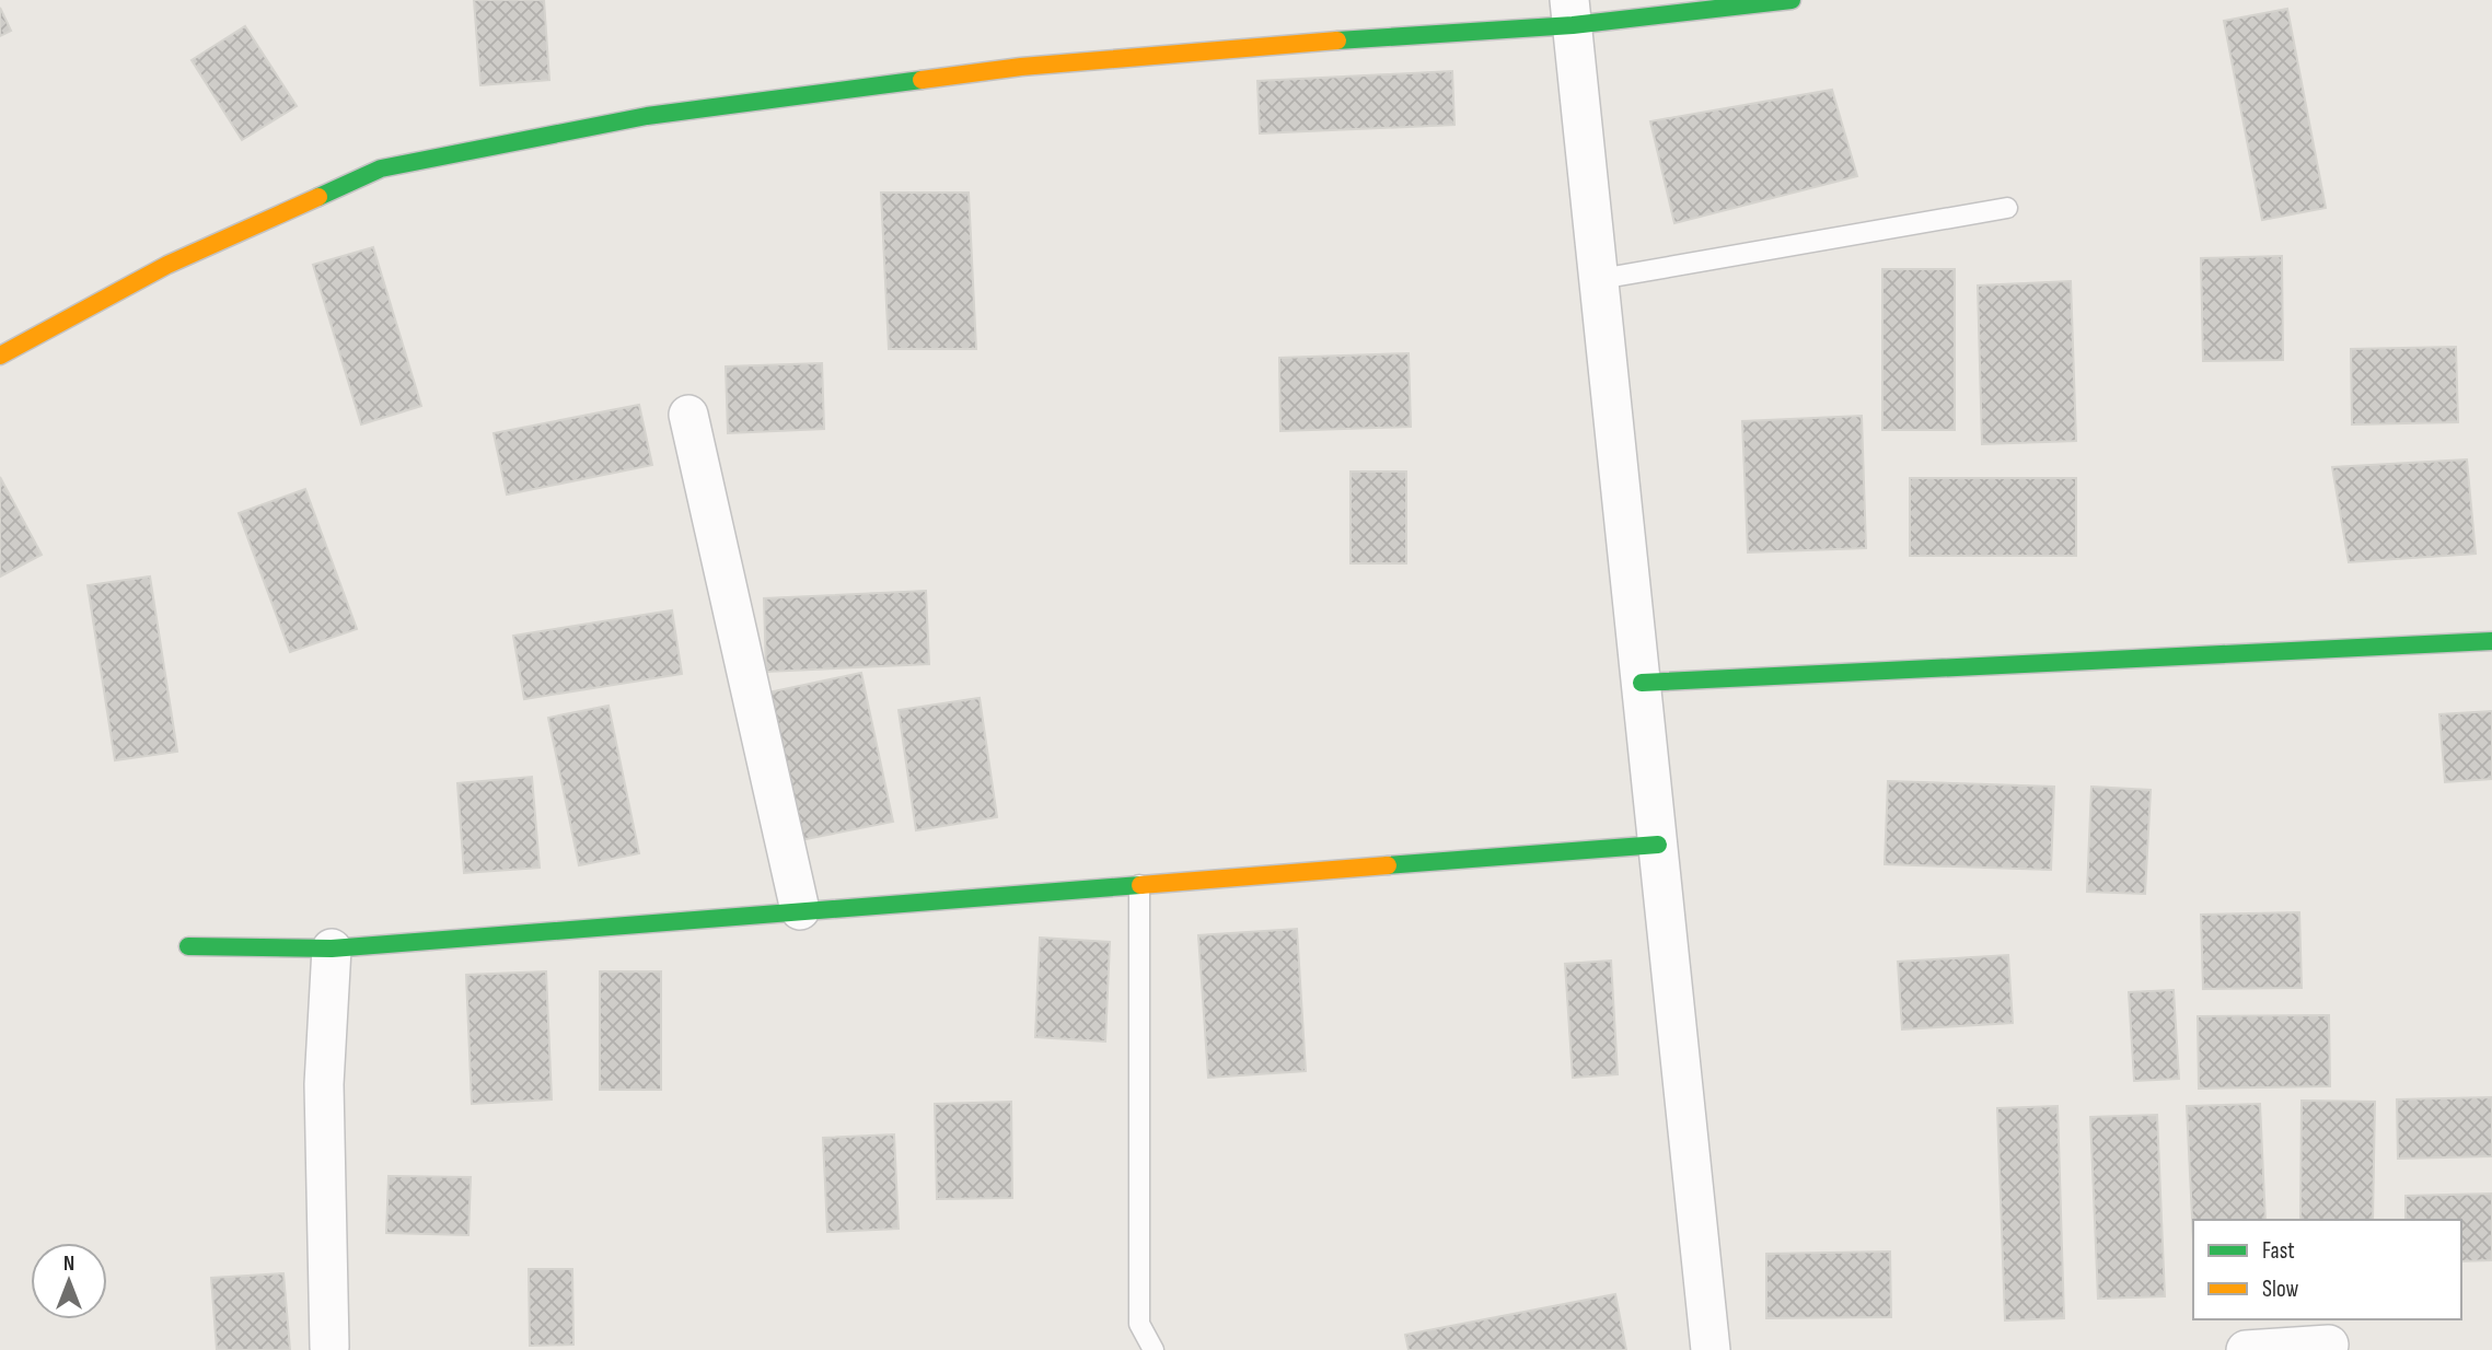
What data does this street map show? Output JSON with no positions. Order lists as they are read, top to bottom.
{
  "legend": ["Fast", "Slow"],
  "north": "top"
}
